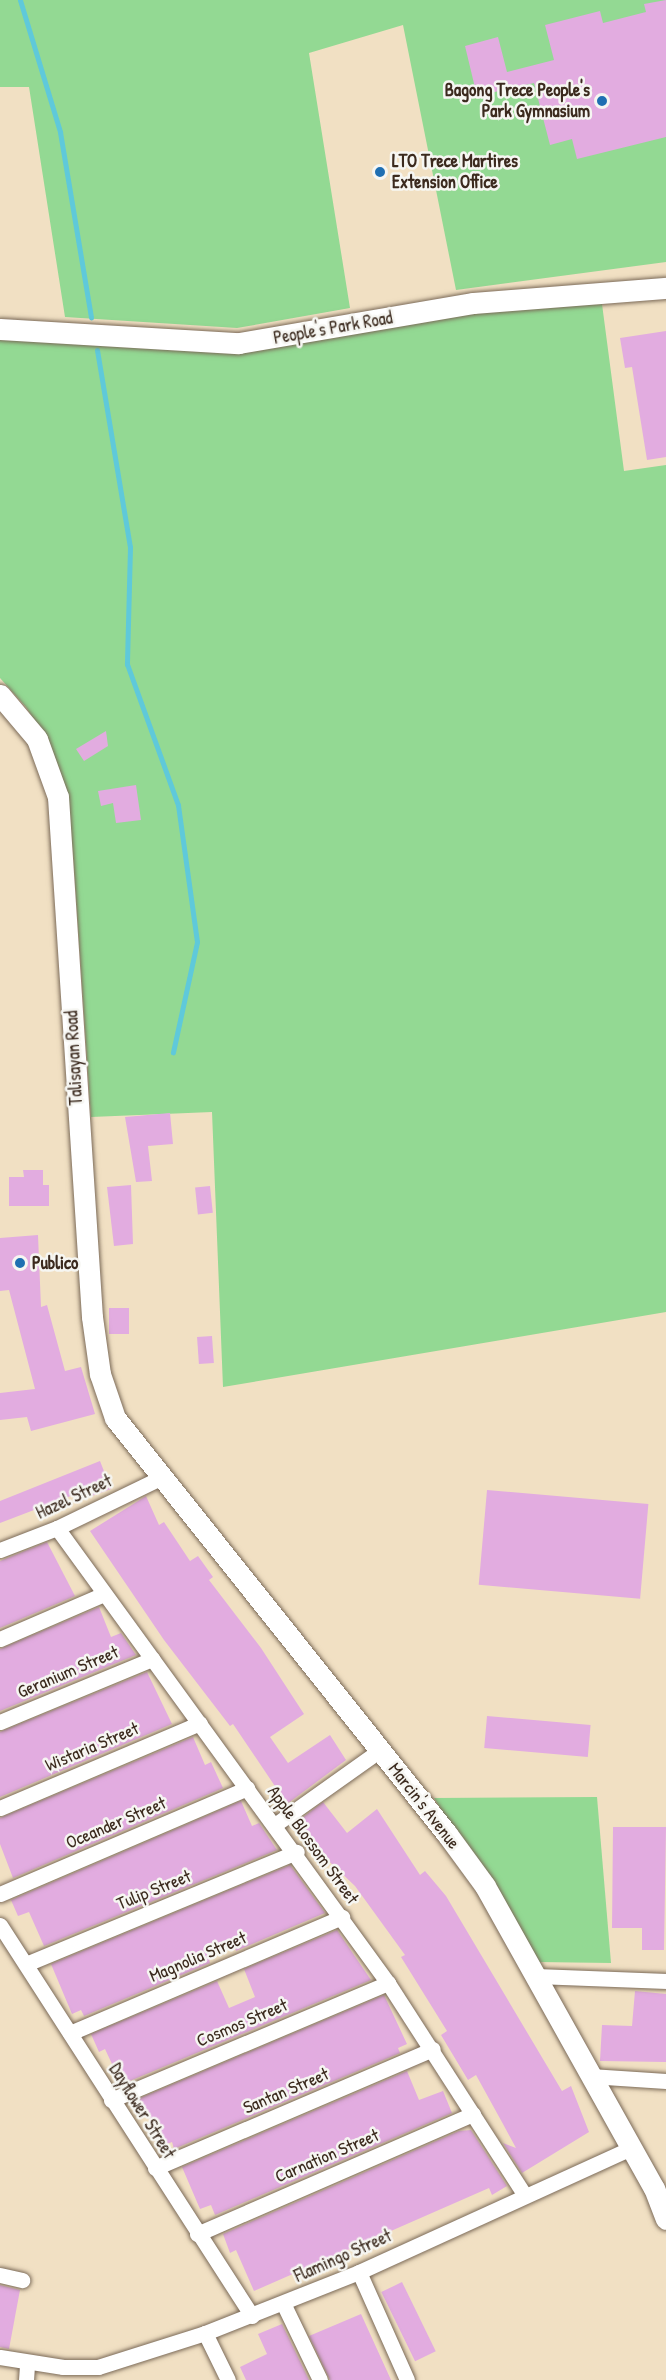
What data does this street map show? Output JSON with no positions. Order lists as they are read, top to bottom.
{
  "streets": {
    "main road": ["People's Park Road", "Talisayan Road", "Marcin's Avenue"],
    "street": [
      "Hazel Street",
      "Geranium Street",
      "Wistaria Street",
      "Oceander Street",
      "Apple Blossom Street",
      "Tulip Street",
      "Magnolia Street",
      "Cosmos Street",
      "Santan Street",
      "Dayflower Street",
      "Carnation Street",
      "Flamingo Street"
    ]
  },
  "crossings": [
    ["Talisayan Road", "Marcin's Avenue"],
    ["Hazel Street", "Marcin's Avenue"],
    ["Hazel Street", "Apple Blossom Street"],
    ["Geranium Street", "Apple Blossom Street"],
    ["Wistaria Street", "Apple Blossom Street"],
    ["Marcin's Avenue", "Flamingo Street"],
    ["Oceander Street", "Apple Blossom Street"],
    ["Apple Blossom Street", "Tulip Street"],
    ["Apple Blossom Street", "Magnolia Street"],
    ["Apple Blossom Street", "Cosmos Street"],
    ["Apple Blossom Street", "Santan Street"],
    ["Apple Blossom Street", "Carnation Street"],
    ["Apple Blossom Street", "Flamingo Street"],
    ["Tulip Street", "Dayflower Street"],
    ["Magnolia Street", "Dayflower Street"],
    ["Cosmos Street", "Dayflower Street"],
    ["Santan Street", "Dayflower Street"],
    ["Dayflower Street", "Carnation Street"],
    ["Dayflower Street", "Flamingo Street"]
  ],
  "places": ["Bagong Trece People's Park Gymnasium", "LTO Trece Martires Extension Office", "Publico"]
}
